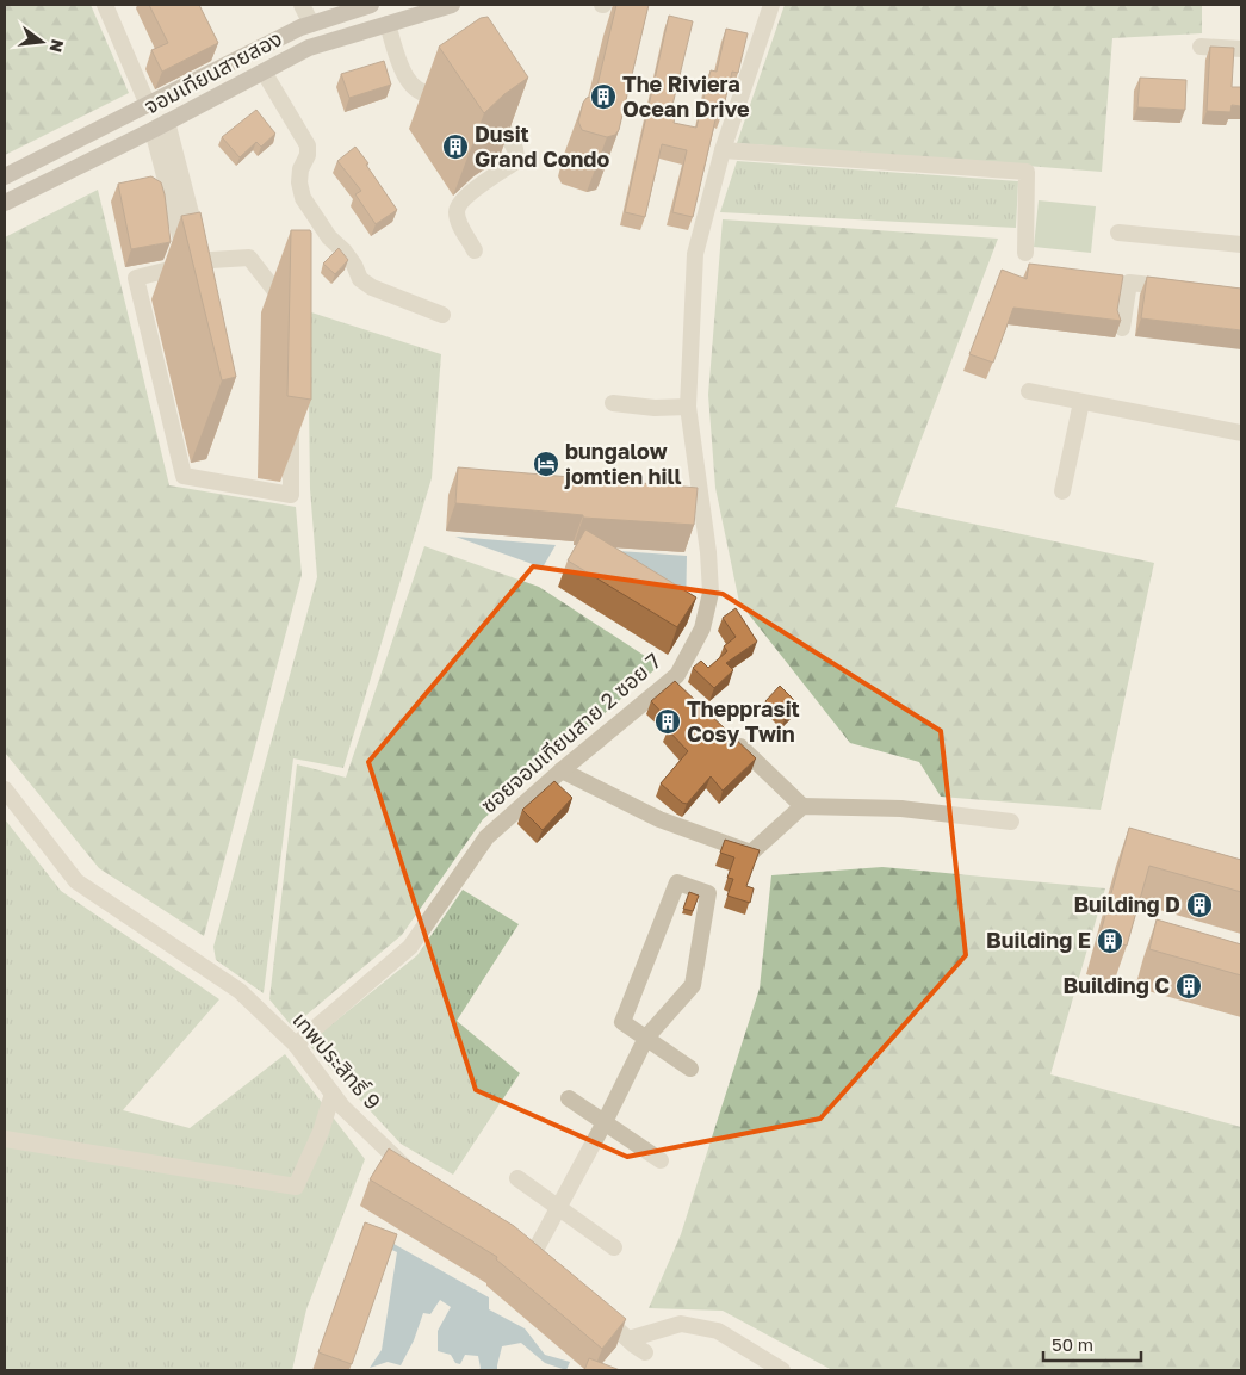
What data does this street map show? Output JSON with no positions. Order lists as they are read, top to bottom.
{
  "streets": {
    "main road": ["จอมเทียนสายสอง"],
    "street": ["ซอยจอมเทียนสาย 2 ซอย 7", "เทพประสิทธิ์ 9"]
  },
  "crossings": [
    ["ซอยจอมเทียนสาย 2 ซอย 7", "เทพประสิทธิ์ 9"]
  ],
  "places": {
    "building": [
      "The Riviera Ocean Drive",
      "Dusit Grand Condo",
      "Thepprasit Cosy Twin",
      "Building D",
      "Building E",
      "Building C"
    ],
    "hotel": ["bungalow jomtien hill"]
  },
  "scale_bar": "50 m",
  "north": "right"
}
